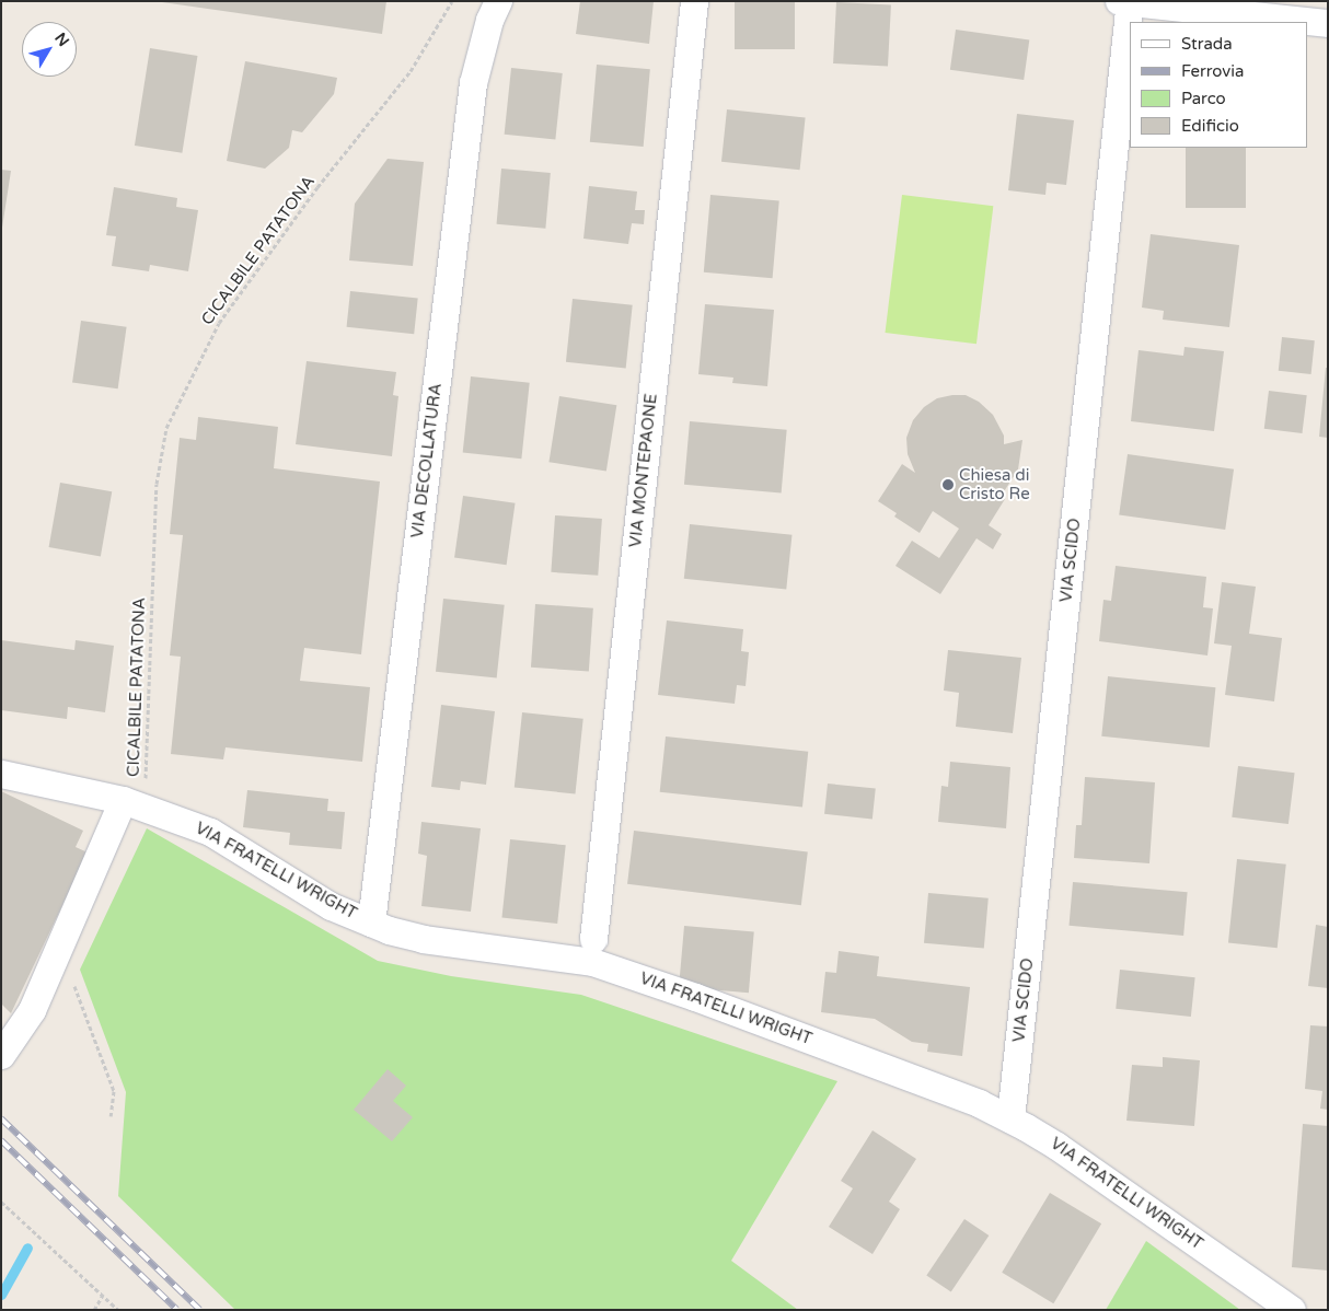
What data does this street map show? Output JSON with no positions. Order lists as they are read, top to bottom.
{
  "streets": {
    "street": [
      "VIA DECOLLATURA",
      "VIA MONTEPAONE",
      "VIA SCIDO",
      "VIA FRATELLI WRIGHT"
    ],
    "path": ["CICALBILE PATATONA"]
  },
  "crossings": [
    ["CICALBILE PATATONA", "VIA FRATELLI WRIGHT"],
    ["VIA DECOLLATURA", "VIA FRATELLI WRIGHT"],
    ["VIA SCIDO", "VIA FRATELLI WRIGHT"]
  ],
  "places": ["Chiesa di Cristo Re"],
  "legend": [
    "Strada",
    "Ferrovia",
    "Parco",
    "Edificio"
  ],
  "north": "top right"
}
